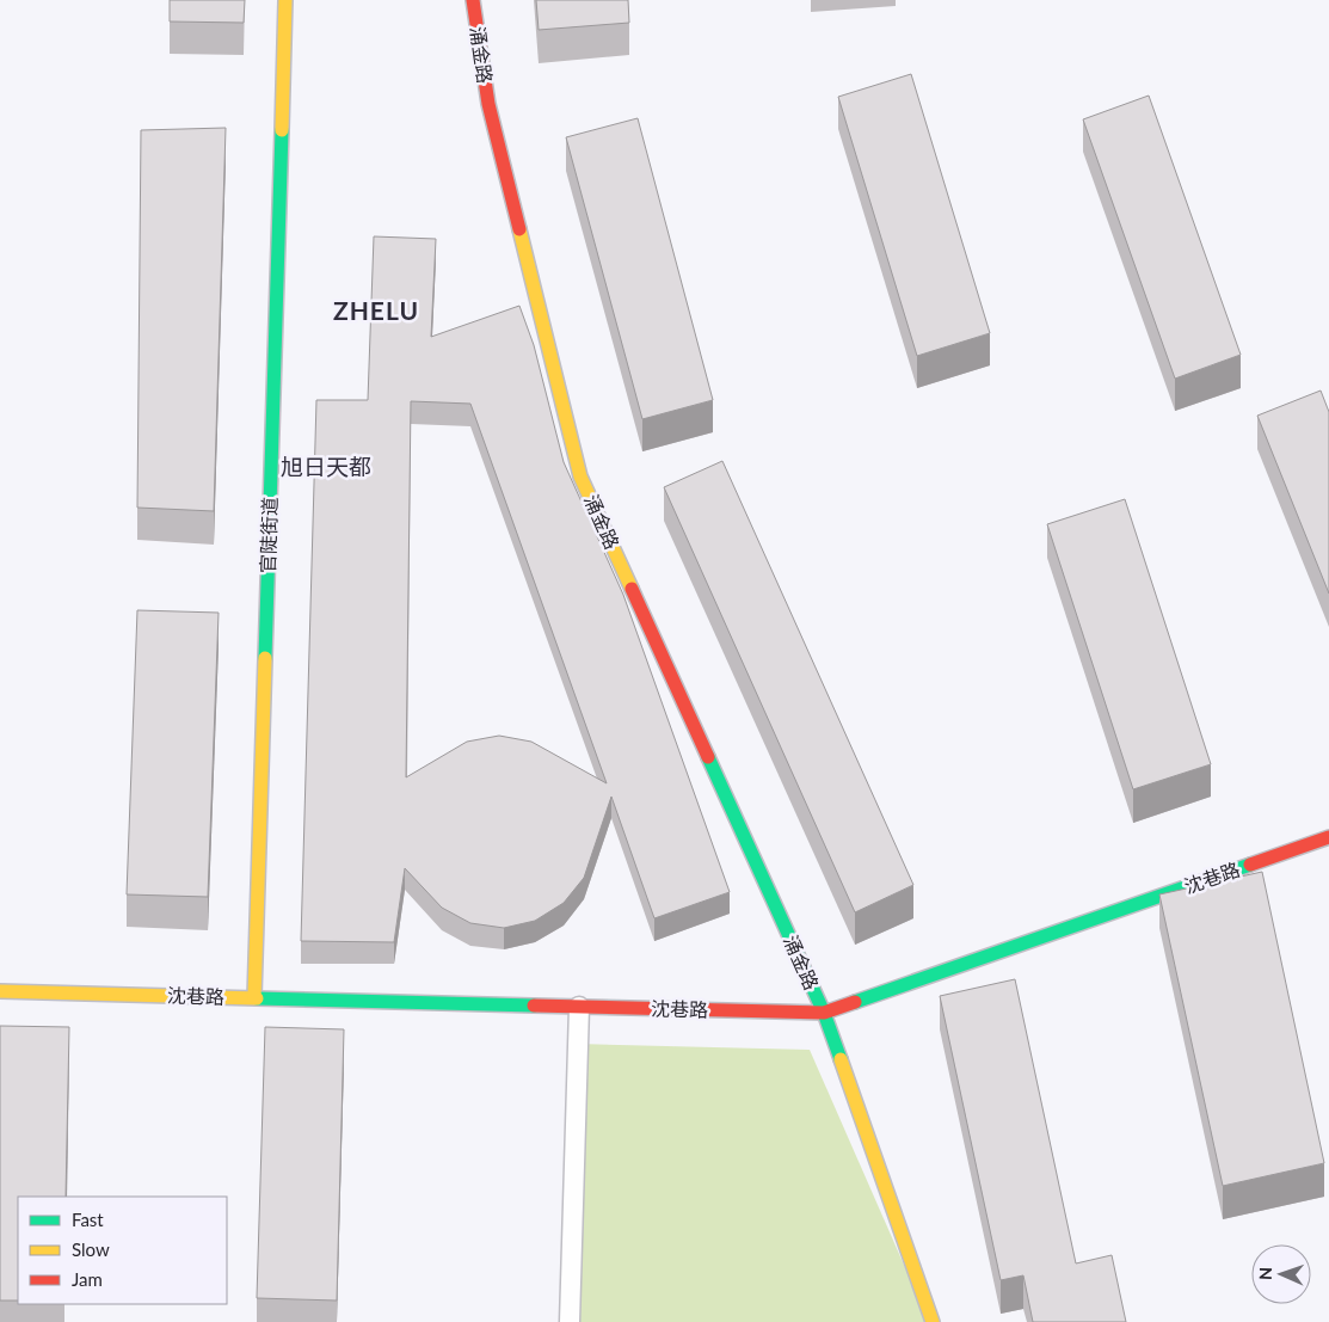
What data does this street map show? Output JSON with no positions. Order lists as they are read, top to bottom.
{
  "streets": {
    "street": ["涌金路", "官陡街道", "沈巷路"]
  },
  "crossings": [
    ["涌金路", "沈巷路"],
    ["官陡街道", "沈巷路"]
  ],
  "districts": ["ZHELU", "旭日天都"],
  "legend": ["Fast", "Slow", "Jam"],
  "north": "left"
}
